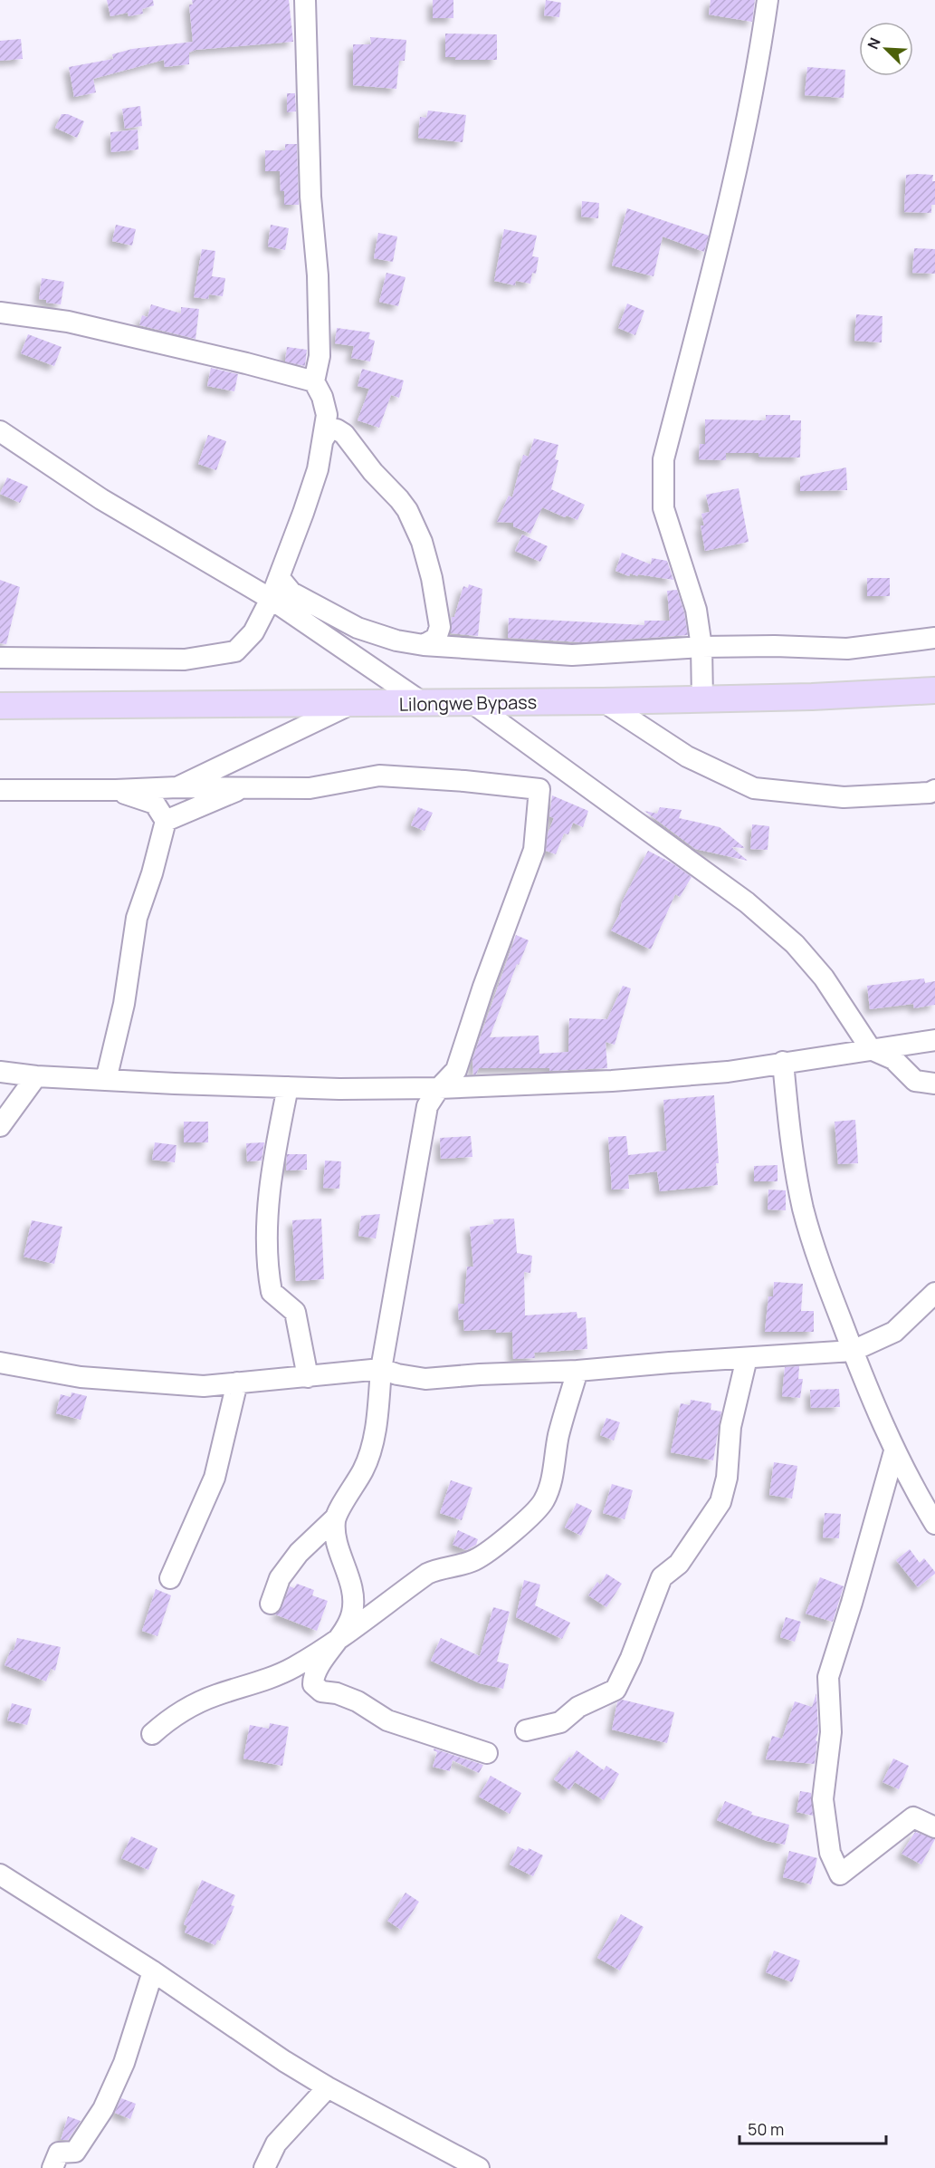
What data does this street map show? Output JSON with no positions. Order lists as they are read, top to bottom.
{
  "streets": {
    "main road": ["Lilongwe Bypass"]
  },
  "scale_bar": "50 m",
  "north": "top left"
}
